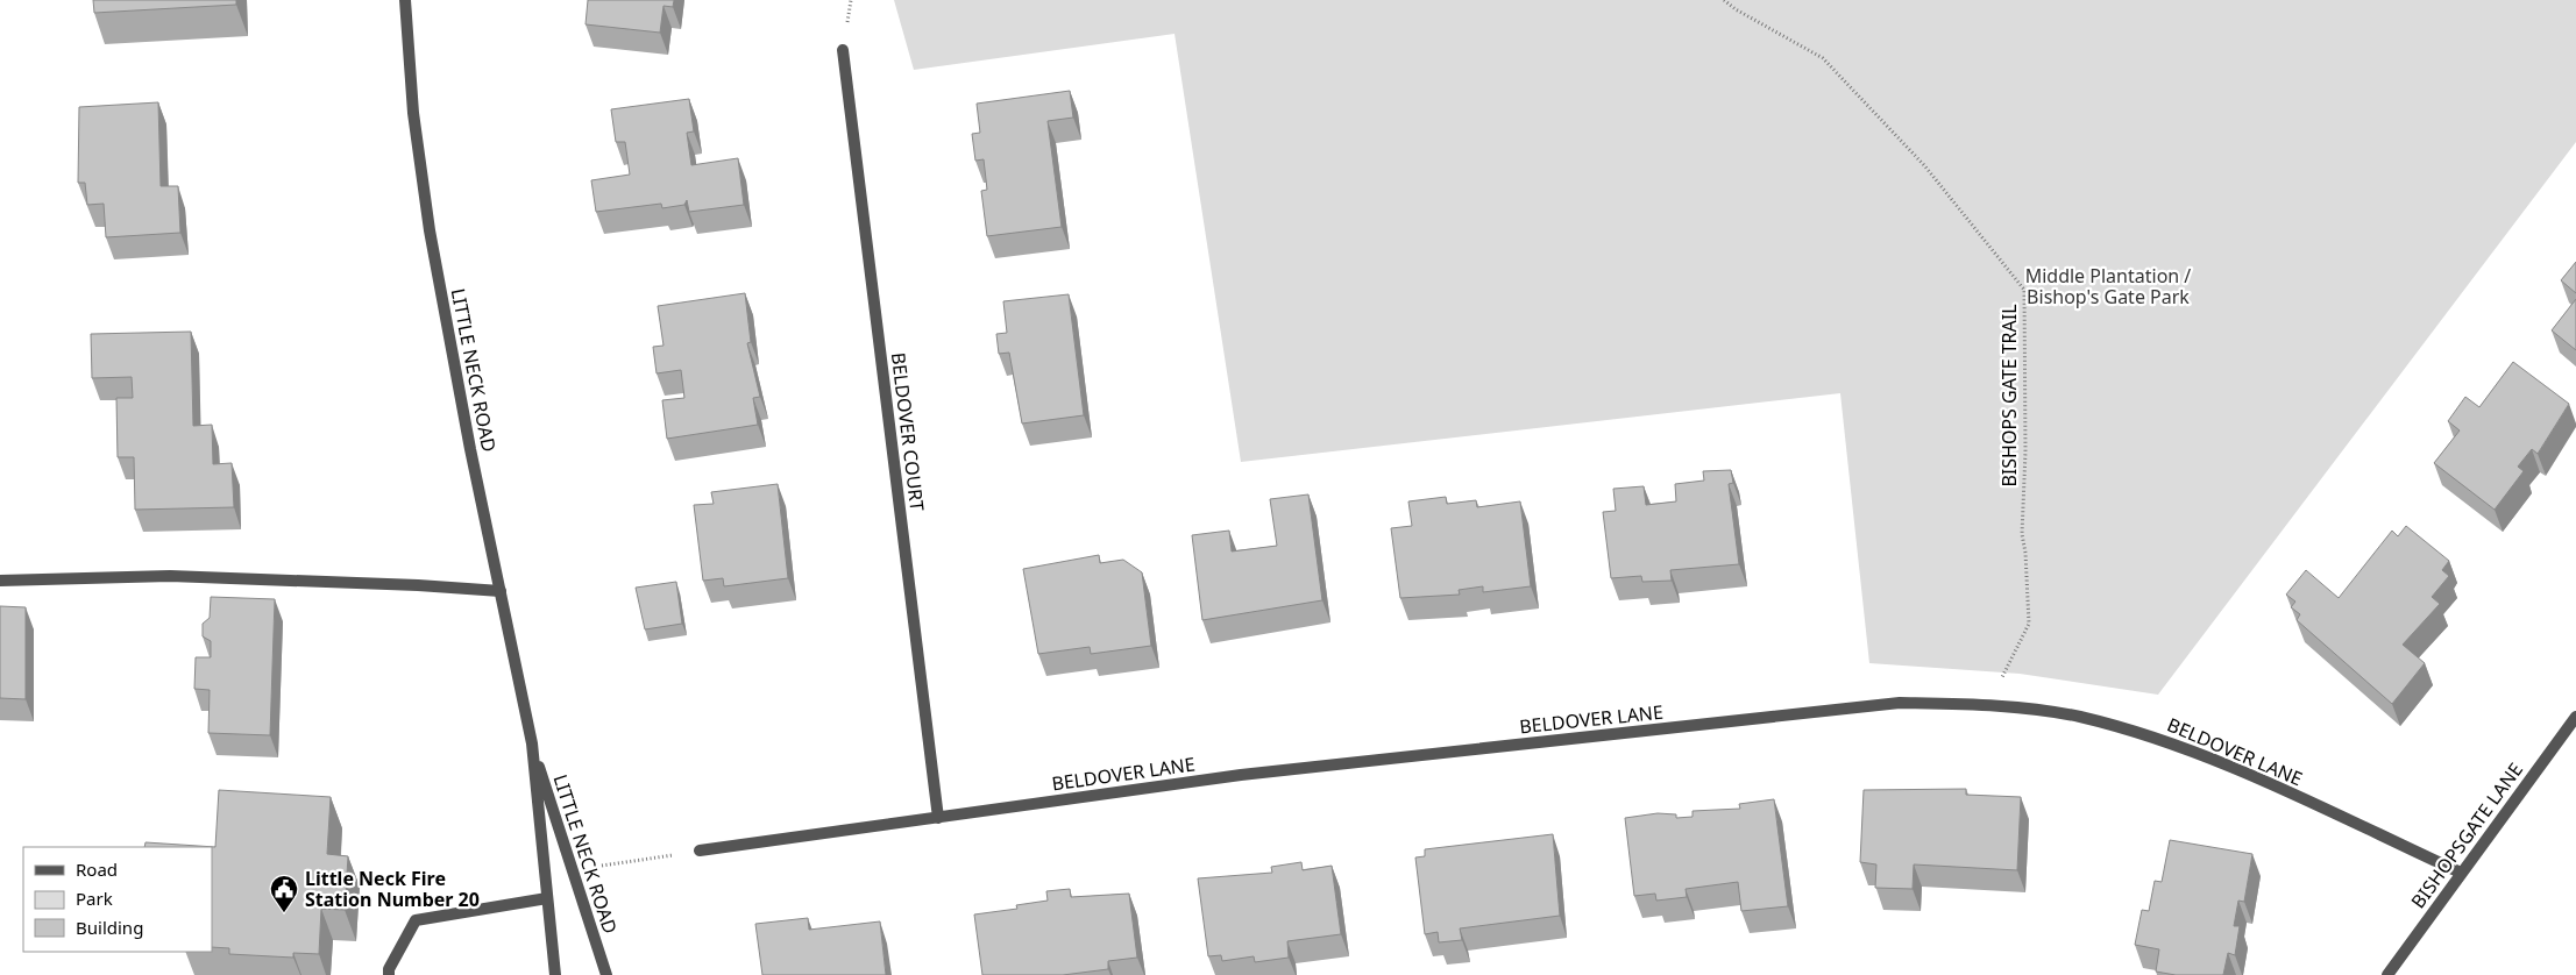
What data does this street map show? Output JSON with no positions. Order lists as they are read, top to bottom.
{
  "streets": {
    "street": [
      "LITTLE NECK ROAD",
      "BELDOVER COURT",
      "BELDOVER LANE",
      "BISHOPSGATE LANE"
    ],
    "path": ["BISHOPS GATE TRAIL"]
  },
  "crossings": [
    ["BISHOPS GATE TRAIL", "BELDOVER LANE"],
    ["BELDOVER COURT", "BELDOVER LANE"],
    ["BELDOVER LANE", "BISHOPSGATE LANE"]
  ],
  "parks": ["Middle Plantation / Bishop's Gate Park"],
  "places": {
    "public building": ["Little Neck Fire Station Number 20"]
  },
  "legend": ["Road", "Park", "Building"]
}
